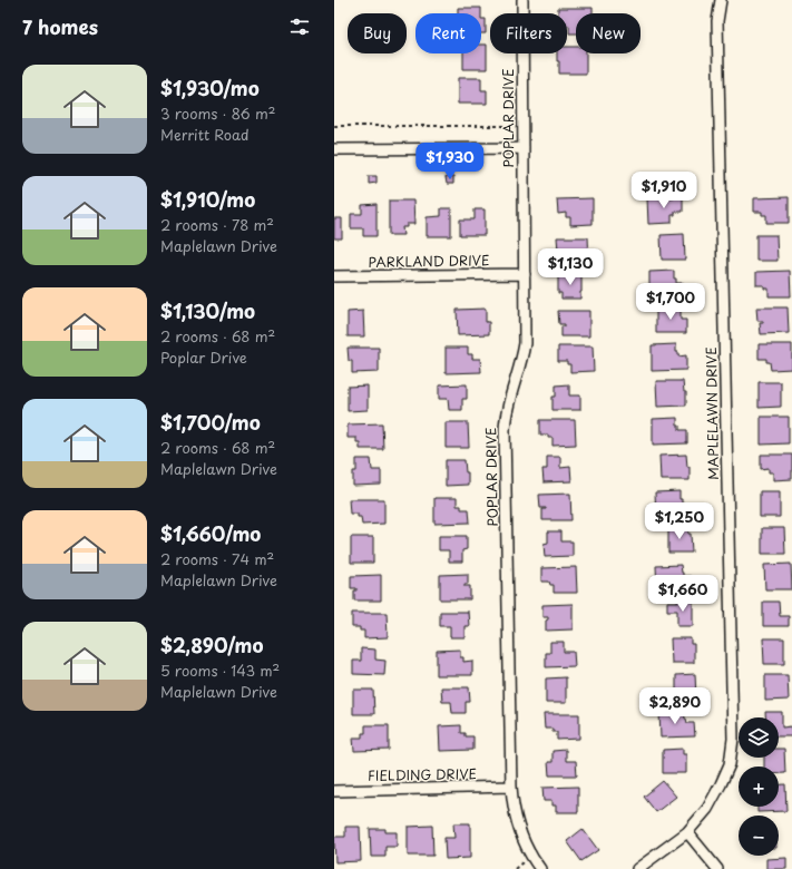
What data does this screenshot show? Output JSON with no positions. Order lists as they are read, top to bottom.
{
  "streets": {
    "street": [
      "POPLAR DRIVE",
      "PARKLAND DRIVE",
      "MAPLELAWN DRIVE",
      "FIELDING DRIVE"
    ]
  },
  "crossings": [
    ["POPLAR DRIVE", "PARKLAND DRIVE"],
    ["POPLAR DRIVE", "FIELDING DRIVE"]
  ],
  "page": {
    "heading": "7 homes",
    "chip": [
      "Buy",
      "Rent",
      "Filters",
      "New"
    ],
    "list": [
      {
        "name": "$1,930/mo",
        "note": "3 rooms · 86 m² · Merritt Road"
      },
      {
        "name": "$1,910/mo",
        "note": "2 rooms · 78 m² · Maplelawn Drive"
      },
      {
        "name": "$1,130/mo",
        "note": "2 rooms · 68 m² · Poplar Drive"
      },
      {
        "name": "$1,700/mo",
        "note": "2 rooms · 68 m² · Maplelawn Drive"
      },
      {
        "name": "$1,660/mo",
        "note": "2 rooms · 74 m² · Maplelawn Drive"
      },
      {
        "name": "$2,890/mo",
        "note": "5 rooms · 143 m² · Maplelawn Drive"
      }
    ],
    "price": [
      "$1,930",
      "$1,910",
      "$1,130",
      "$1,700",
      "$1,250",
      "$1,660",
      "$2,890"
    ],
    "map_buttons": ["+", "−"]
  }
}
